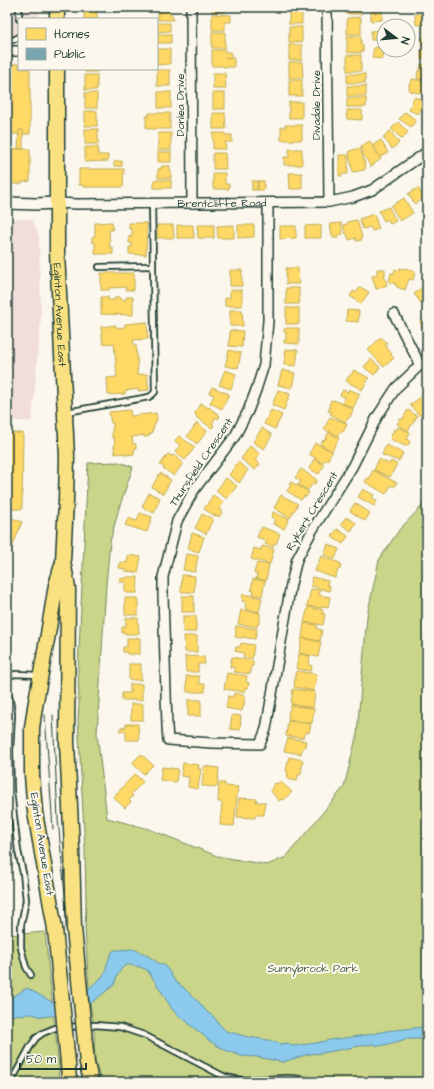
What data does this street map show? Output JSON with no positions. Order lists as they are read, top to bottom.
{
  "streets": {
    "main road": ["Eglinton Avenue East"],
    "street": [
      "Donlea Drive",
      "Divadale Drive",
      "Brentcliffe Road",
      "Thursfield Crescent",
      "Rykert Crescent"
    ]
  },
  "crossings": [
    ["Donlea Drive", "Brentcliffe Road"],
    ["Divadale Drive", "Brentcliffe Road"],
    ["Brentcliffe Road", "Eglinton Avenue East"],
    ["Brentcliffe Road", "Thursfield Crescent"],
    ["Thursfield Crescent", "Rykert Crescent"]
  ],
  "parks": ["Sunnybrook Park"],
  "legend": ["Homes", "Public"],
  "scale_bar": "50 m",
  "north": "right"
}
